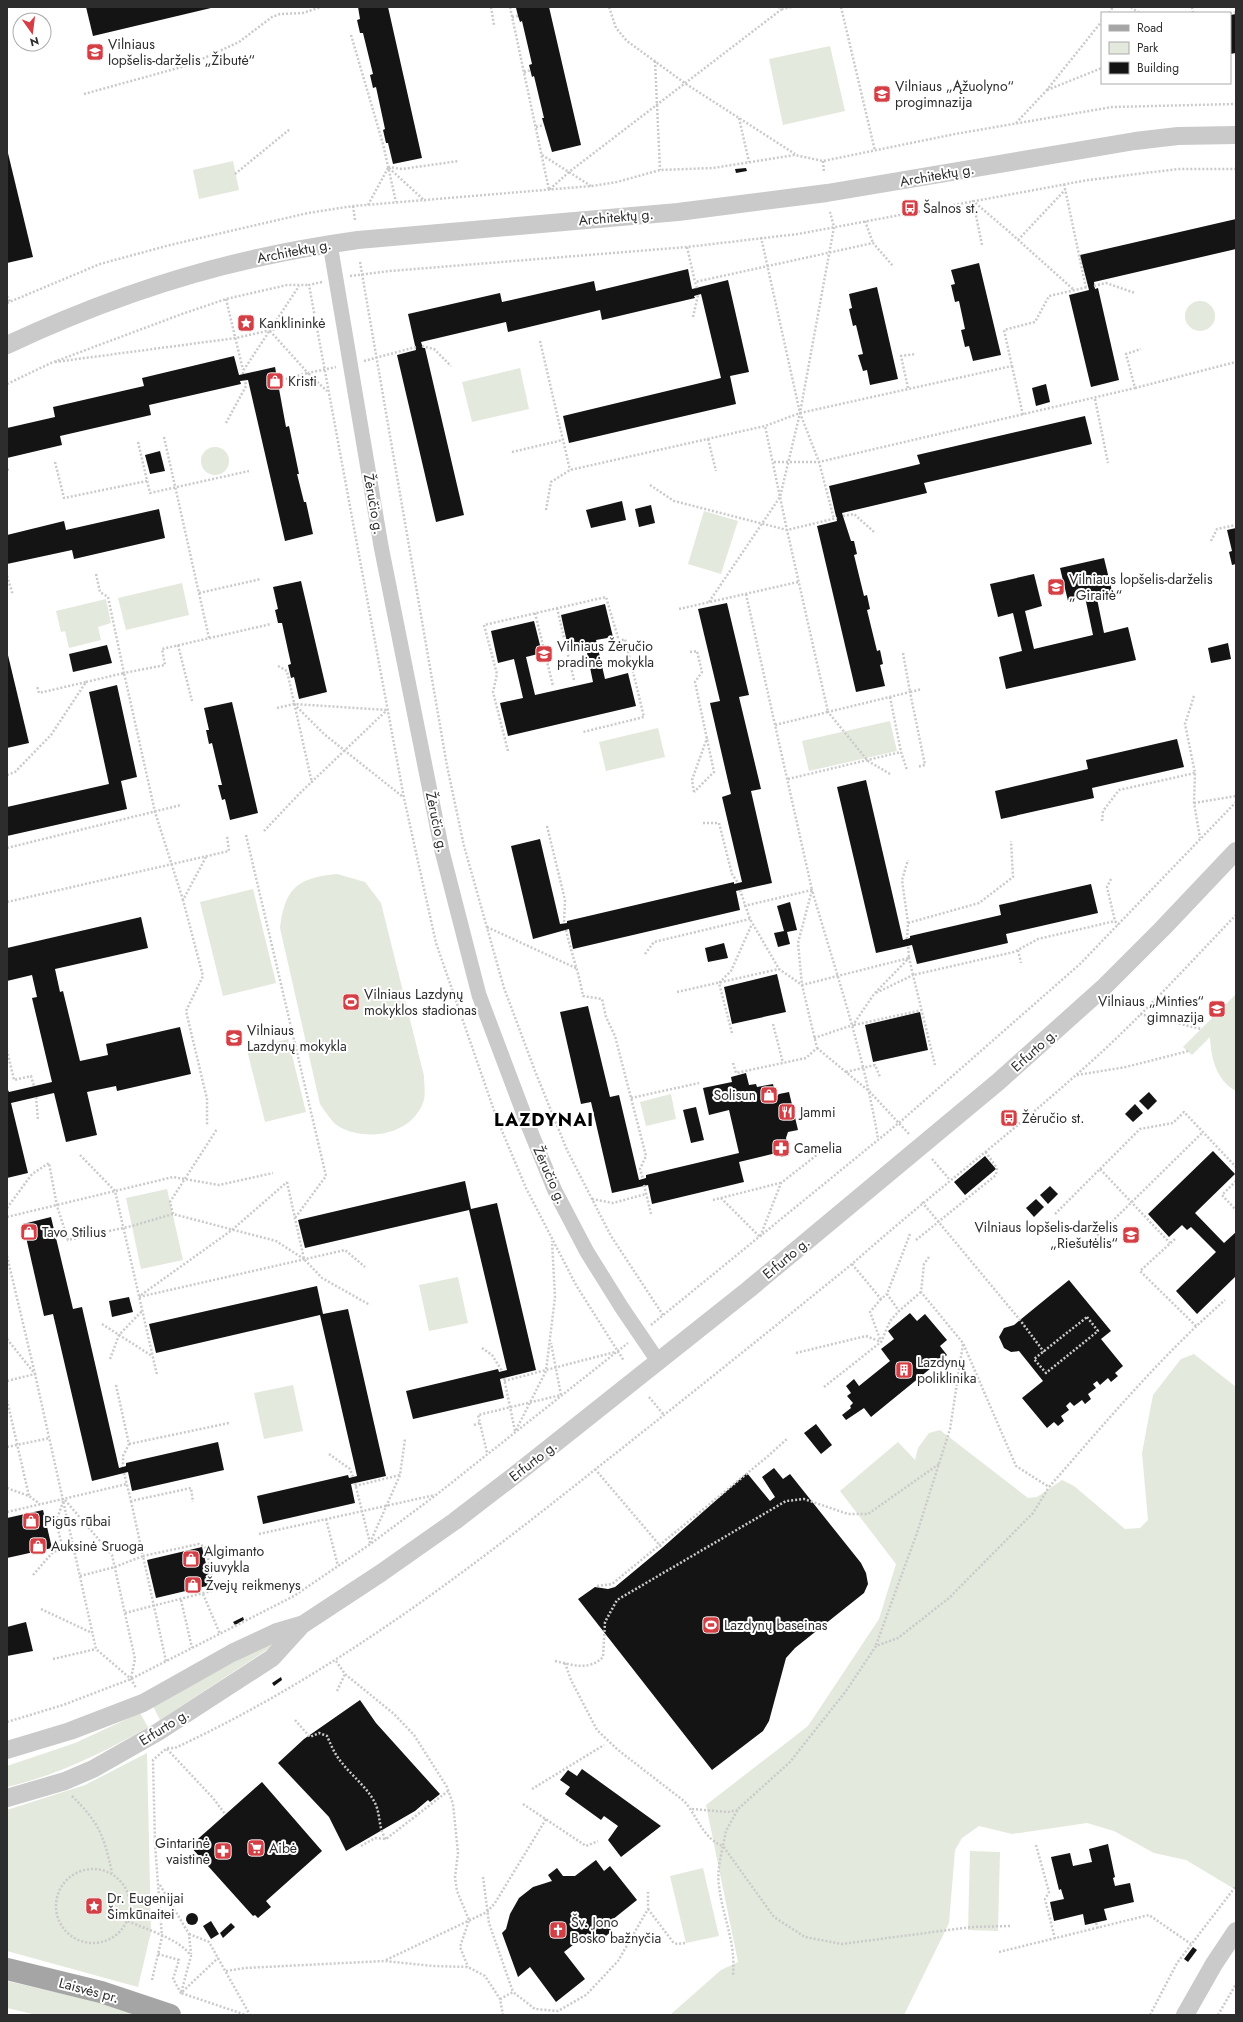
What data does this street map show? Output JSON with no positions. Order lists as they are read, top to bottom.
{
  "streets": {
    "main road": ["Laisvės pr."],
    "street": ["Architektų g.", "Žėručio g.", "Erfurto g."]
  },
  "crossings": [
    ["Architektų g.", "Žėručio g."],
    ["Žėručio g.", "Erfurto g."]
  ],
  "districts": ["LAZDYNAI"],
  "places": {
    "school or university": [
      "Vilniaus lopšelis-darželis „Žibutė“",
      "Vilniaus „Ąžuolyno“ progimnazija",
      "Vilniaus lopšelis-darželis „Giraitė“",
      "Vilniaus Žėručio pradinė mokykla",
      "Vilniaus „Minties“ gimnazija",
      "Vilniaus Lazdynų mokykla",
      "Vilniaus lopšelis-darželis „Riešutėlis“"
    ],
    "bus stop": ["Šalnos st.", "Žėručio st."],
    "place": ["Kanklininkė", "Dr. Eugenijai Šimkūnaitei"],
    "shop": [
      "Kristi",
      "Solisun",
      "Tavo Stilius",
      "Pigūs rūbai",
      "Auksinė Sruoga",
      "Algimanto siuvykla",
      "Žvejų reikmenys"
    ],
    "sports": ["Vilniaus Lazdynų mokyklos stadionas", "Lazdynų baseinas"],
    "restaurant": ["Jammi"],
    "pharmacy": ["Camelia", "Gintarinė vaistinė"],
    "building": ["Lazdynų poliklinika"],
    "supermarket": ["Aibė"],
    "church": ["Šv. Jono Bosko bažnyčia"]
  },
  "legend": ["Road", "Park", "Building"],
  "north": "bottom"
}
